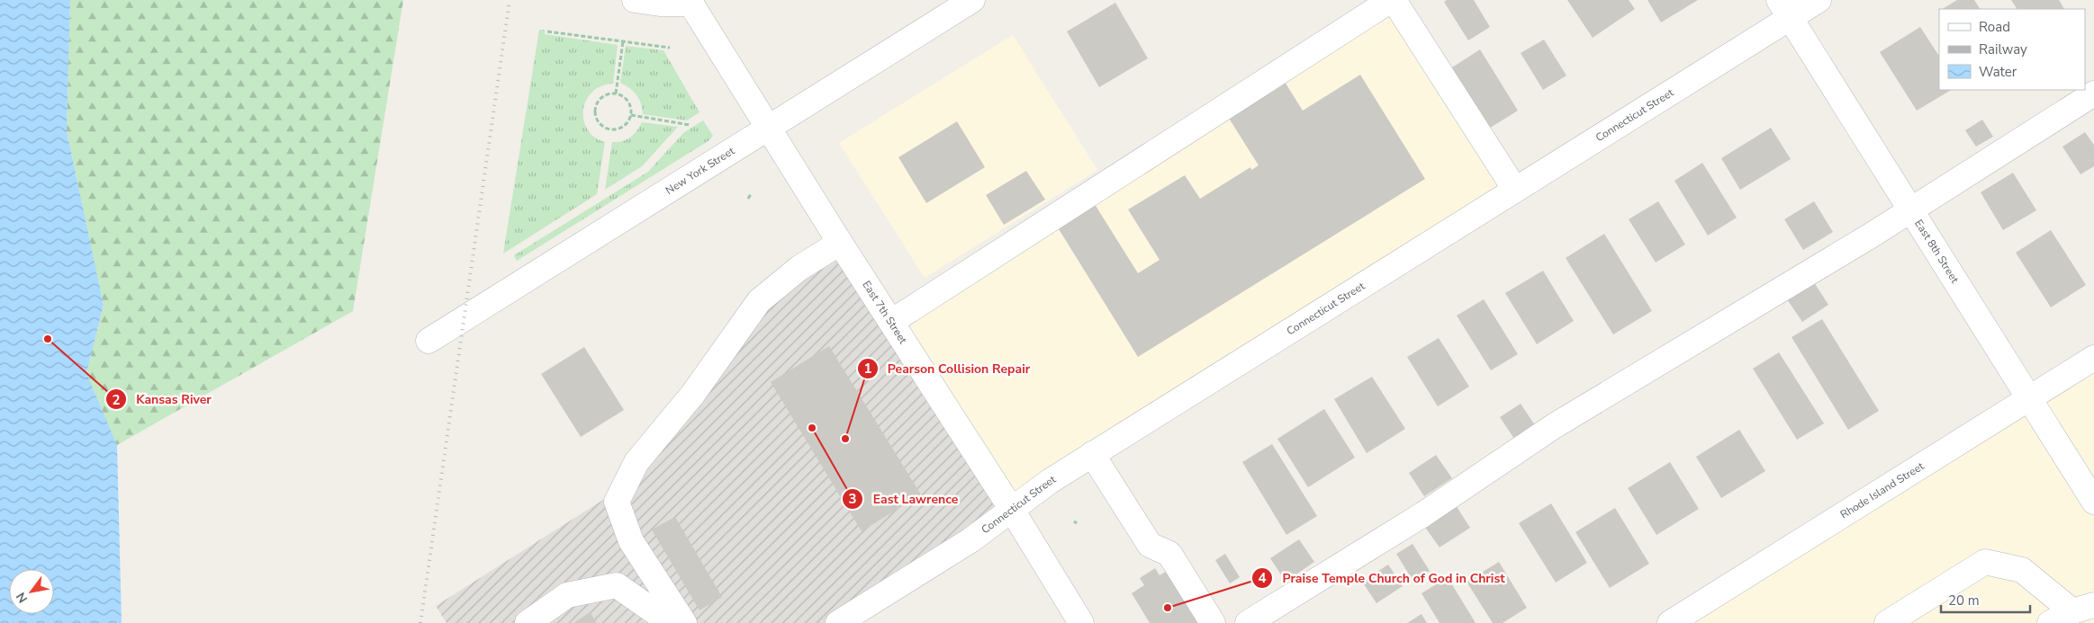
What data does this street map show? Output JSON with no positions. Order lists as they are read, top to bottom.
{
  "streets": {
    "street": [
      "Connecticut Street",
      "New York Street",
      "East 8th Street",
      "East 7th Street",
      "Rhode Island Street"
    ]
  },
  "crossings": [
    ["Connecticut Street", "East 8th Street"],
    ["Connecticut Street", "East 7th Street"],
    ["New York Street", "East 7th Street"],
    ["East 8th Street", "Rhode Island Street"]
  ],
  "places": [
    "Kansas River",
    "East Lawrence",
    "Pearson Collision Repair",
    "Praise Temple Church of God in Christ"
  ],
  "legend": ["Road", "Railway", "Water"],
  "scale_bar": "20 m",
  "north": "bottom left"
}
